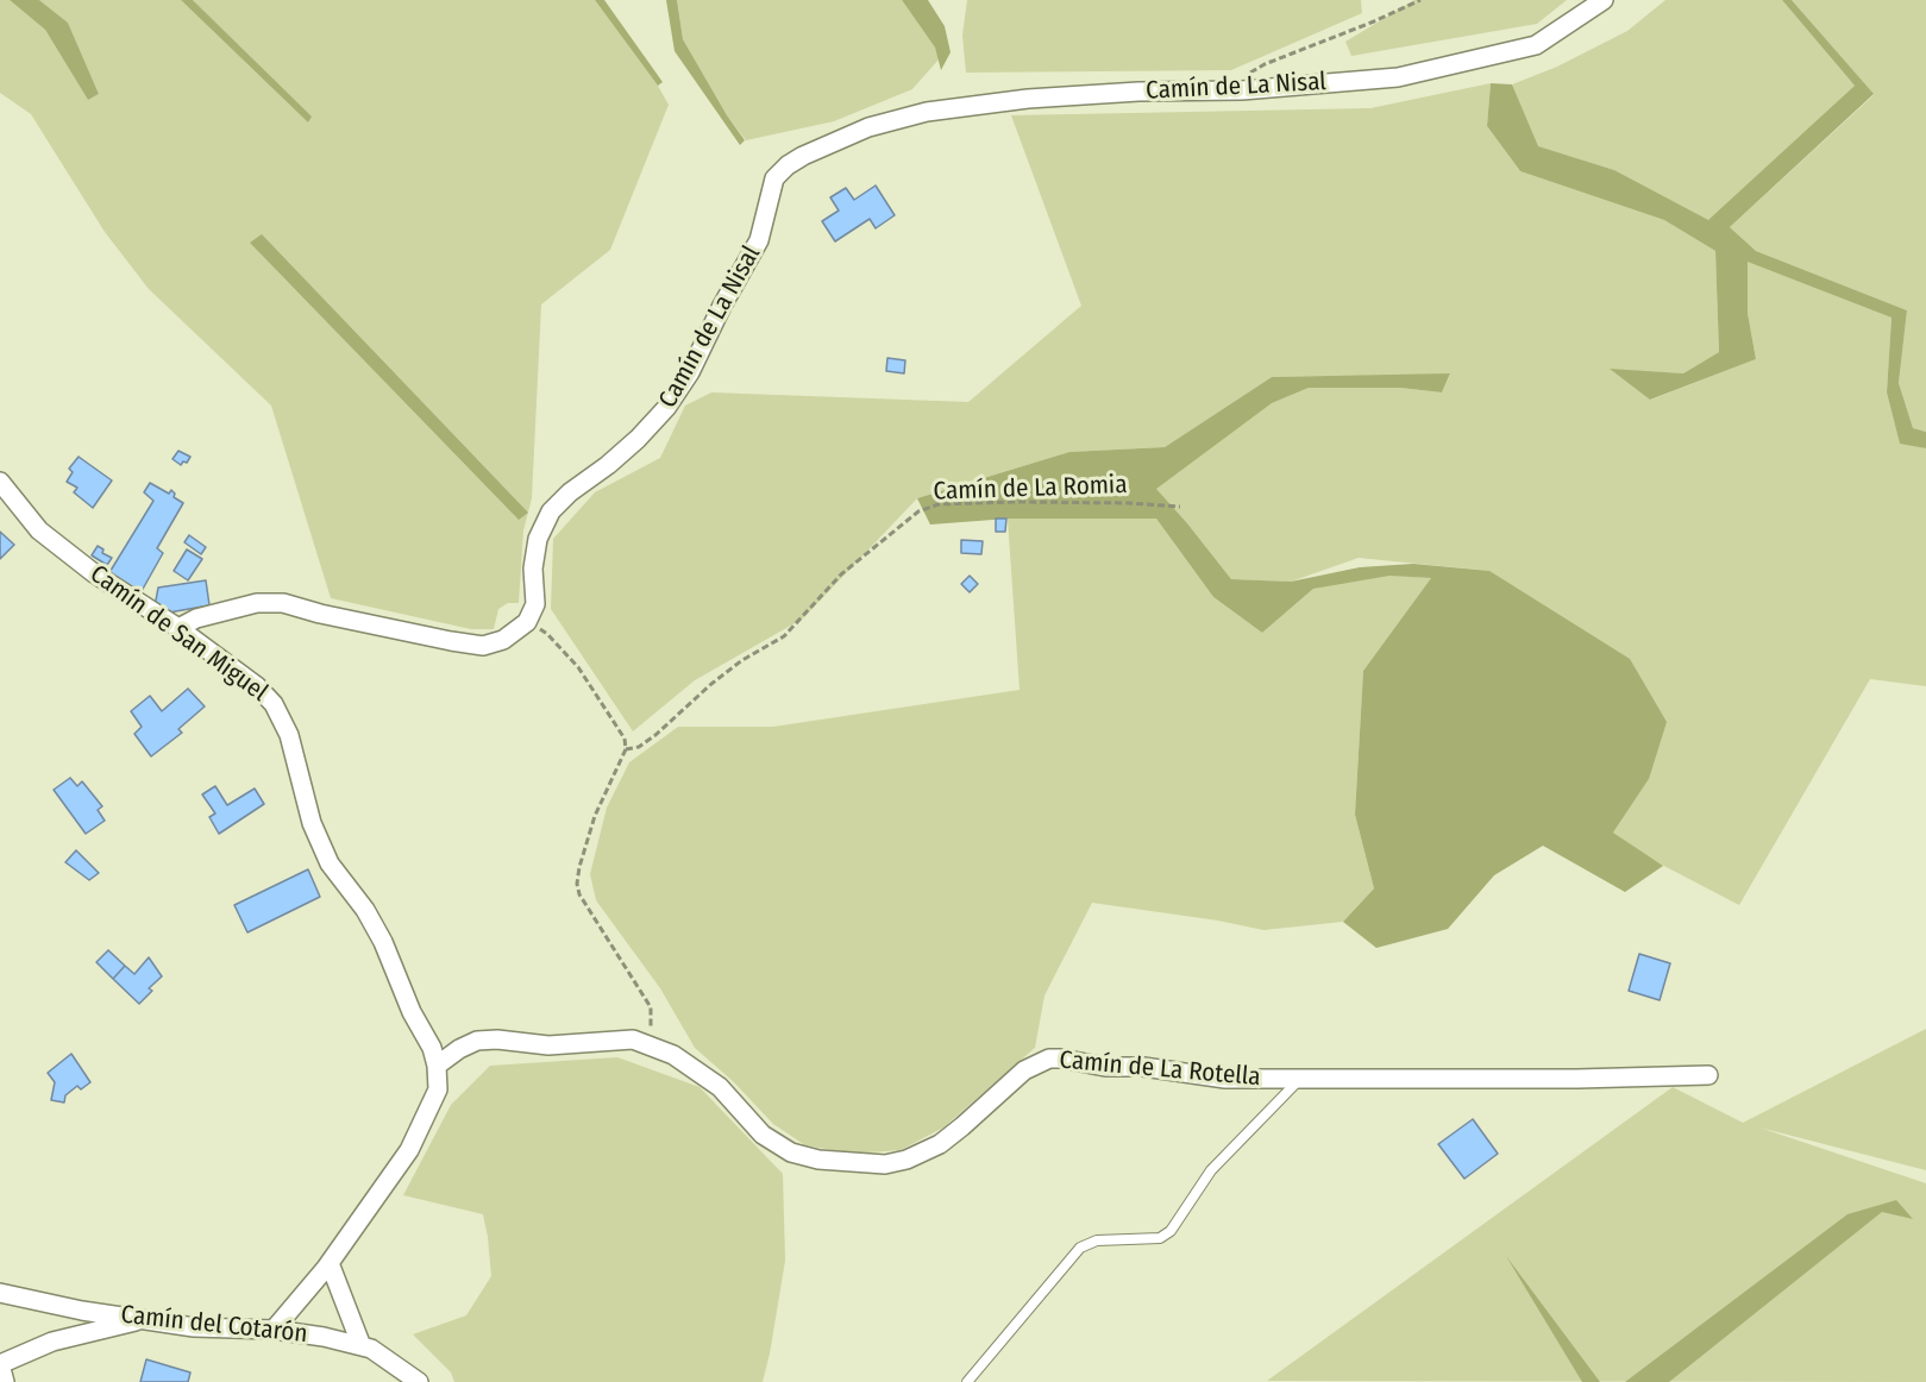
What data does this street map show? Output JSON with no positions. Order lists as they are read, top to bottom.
{
  "streets": {
    "street": [
      "Camín de La Nisal",
      "Camín de San Miguel",
      "Camín de La Rotella",
      "Camín del Cotarón"
    ],
    "path": ["Camín de La Romia"]
  },
  "crossings": [
    ["Camín de San Miguel", "Camín de La Rotella"],
    ["Camín de San Miguel", "Camín del Cotarón"]
  ]
}
